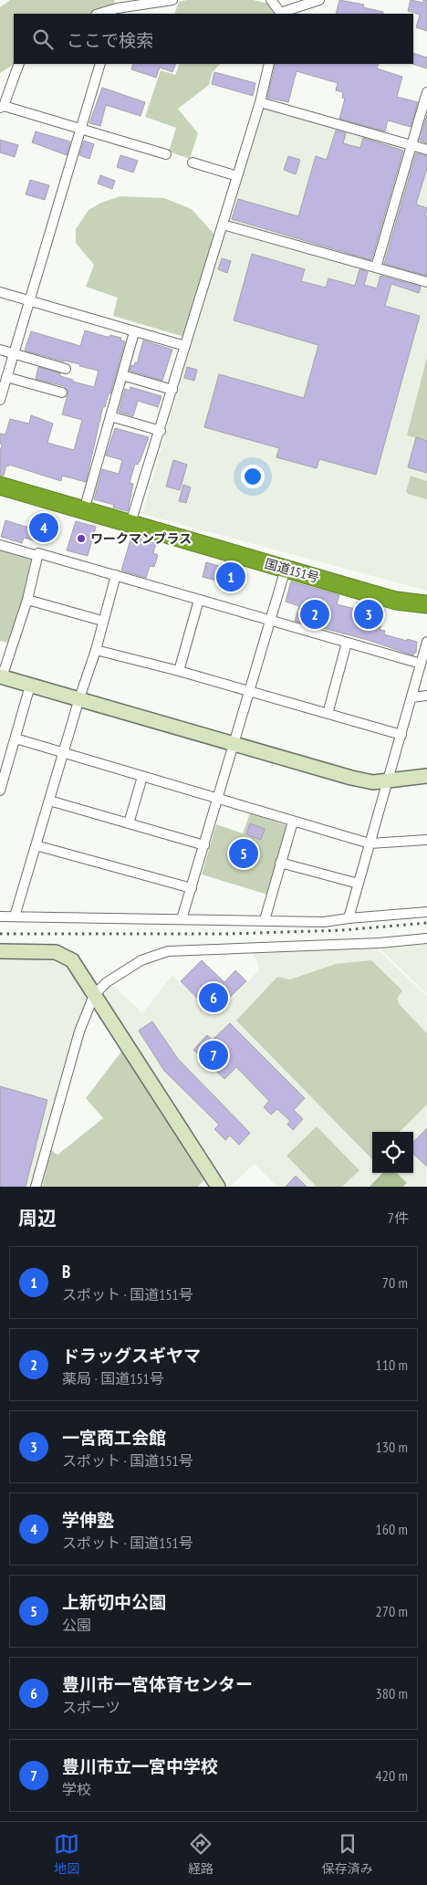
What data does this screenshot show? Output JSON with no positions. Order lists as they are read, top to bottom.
{
  "streets": {
    "highway": ["国道151号"]
  },
  "places": ["ワークマンプラス"],
  "page": {
    "search": "ここで検索",
    "pins": [
      "4",
      "1",
      "2",
      "3",
      "5",
      "6",
      "7"
    ],
    "heading": ["周辺", "7件"],
    "list": [
      {
        "mark": "1",
        "name": "B",
        "note": "スポット · 国道151号",
        "value": "70 m"
      },
      {
        "mark": "2",
        "name": "ドラッグスギヤマ",
        "note": "薬局 · 国道151号",
        "value": "110 m"
      },
      {
        "mark": "3",
        "name": "一宮商工会館",
        "note": "スポット · 国道151号",
        "value": "130 m"
      },
      {
        "mark": "4",
        "name": "学伸塾",
        "note": "スポット · 国道151号",
        "value": "160 m"
      },
      {
        "mark": "5",
        "name": "上新切中公園",
        "note": "公園",
        "value": "270 m"
      },
      {
        "mark": "6",
        "name": "豊川市一宮体育センター",
        "note": "スポーツ",
        "value": "380 m"
      },
      {
        "mark": "7",
        "name": "豊川市立一宮中学校",
        "note": "学校",
        "value": "420 m"
      }
    ],
    "nav": ["地図", "経路", "保存済み"]
  }
}
